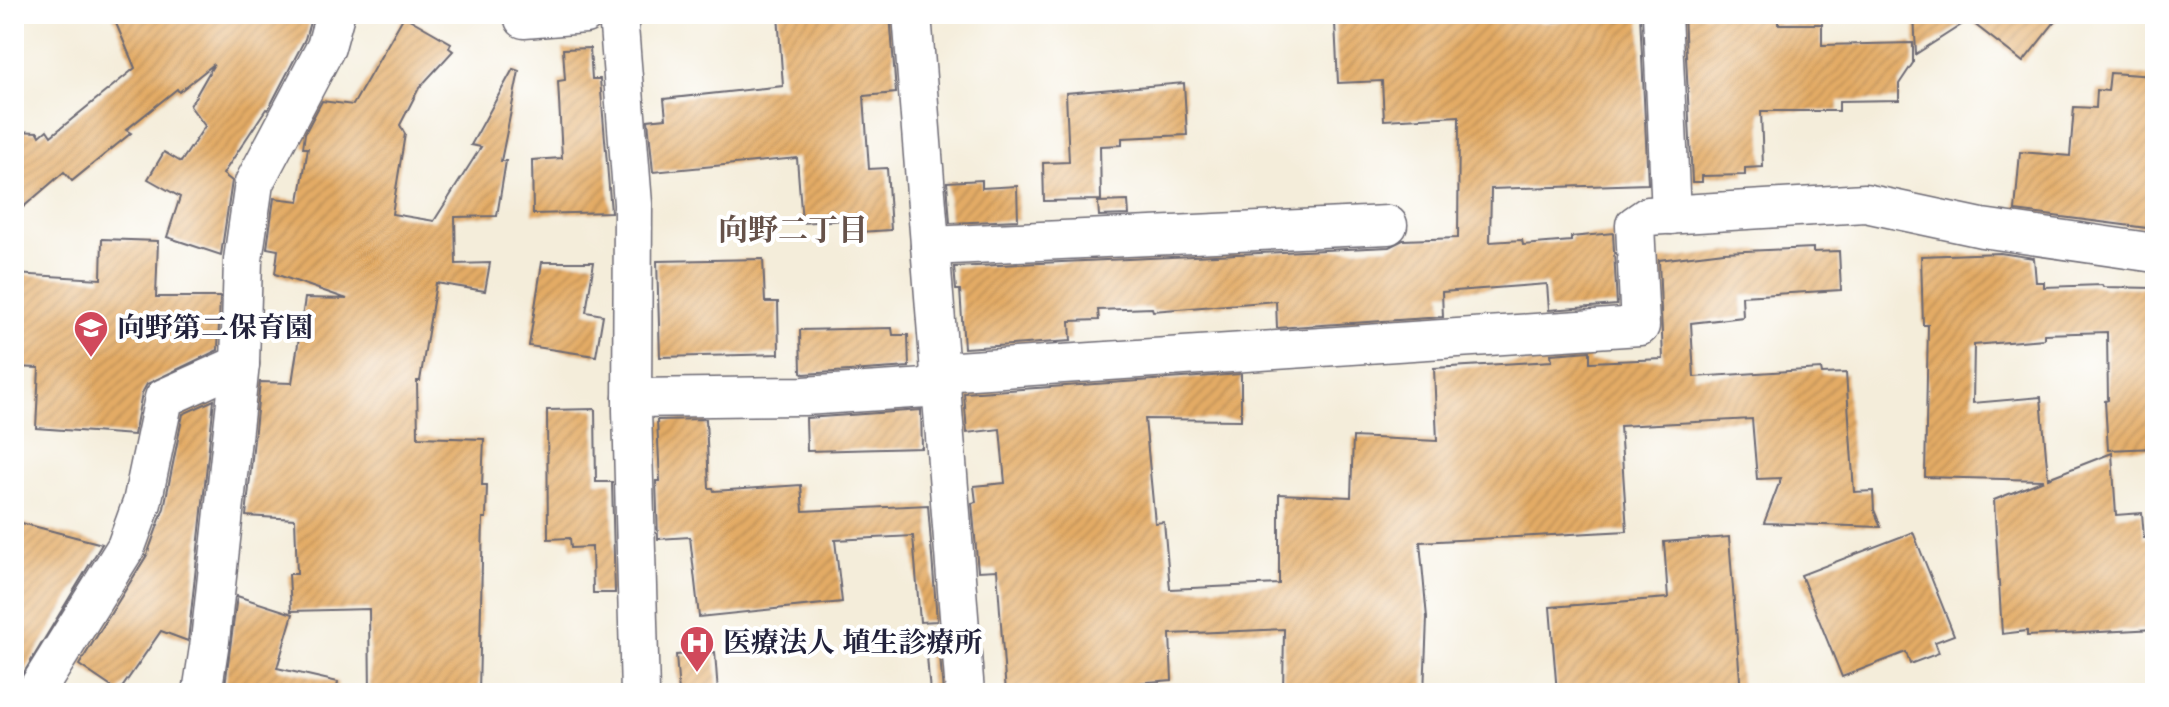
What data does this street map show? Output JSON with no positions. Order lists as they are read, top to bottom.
{
  "districts": ["向野二丁目"],
  "places": {
    "school or university": ["向野第二保育園"],
    "hospital": ["医療法人 埴生診療所"]
  }
}
